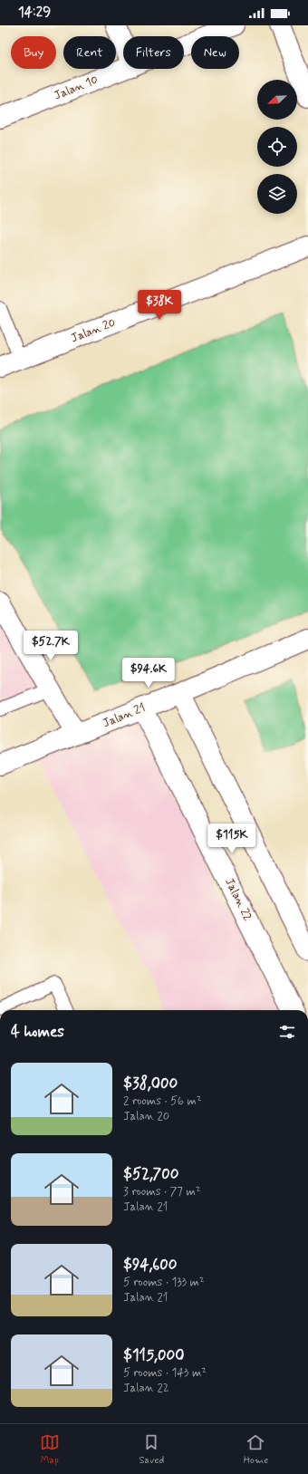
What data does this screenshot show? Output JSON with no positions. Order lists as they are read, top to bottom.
{
  "streets": {
    "street": [
      "Jalan 10",
      "Jalan 20",
      "Jalan 21",
      "Jalan 22"
    ]
  },
  "crossings": [
    ["Jalan 21", "Jalan 22"]
  ],
  "north": "bottom left",
  "page": {
    "status": "14:29",
    "chip": [
      "Buy",
      "Rent",
      "Filters",
      "New"
    ],
    "price": [
      "$38K",
      "$52.7K",
      "$94.6K",
      "$115K"
    ],
    "heading": "4 homes",
    "list": [
      {
        "name": "$38,000",
        "note": "2 rooms · 56 m² · Jalan 20"
      },
      {
        "name": "$52,700",
        "note": "3 rooms · 77 m² · Jalan 21"
      },
      {
        "name": "$94,600",
        "note": "5 rooms · 133 m² · Jalan 21"
      },
      {
        "name": "$115,000",
        "note": "5 rooms · 143 m² · Jalan 22"
      }
    ],
    "tabs": ["Map", "Saved", "Home"]
  }
}
